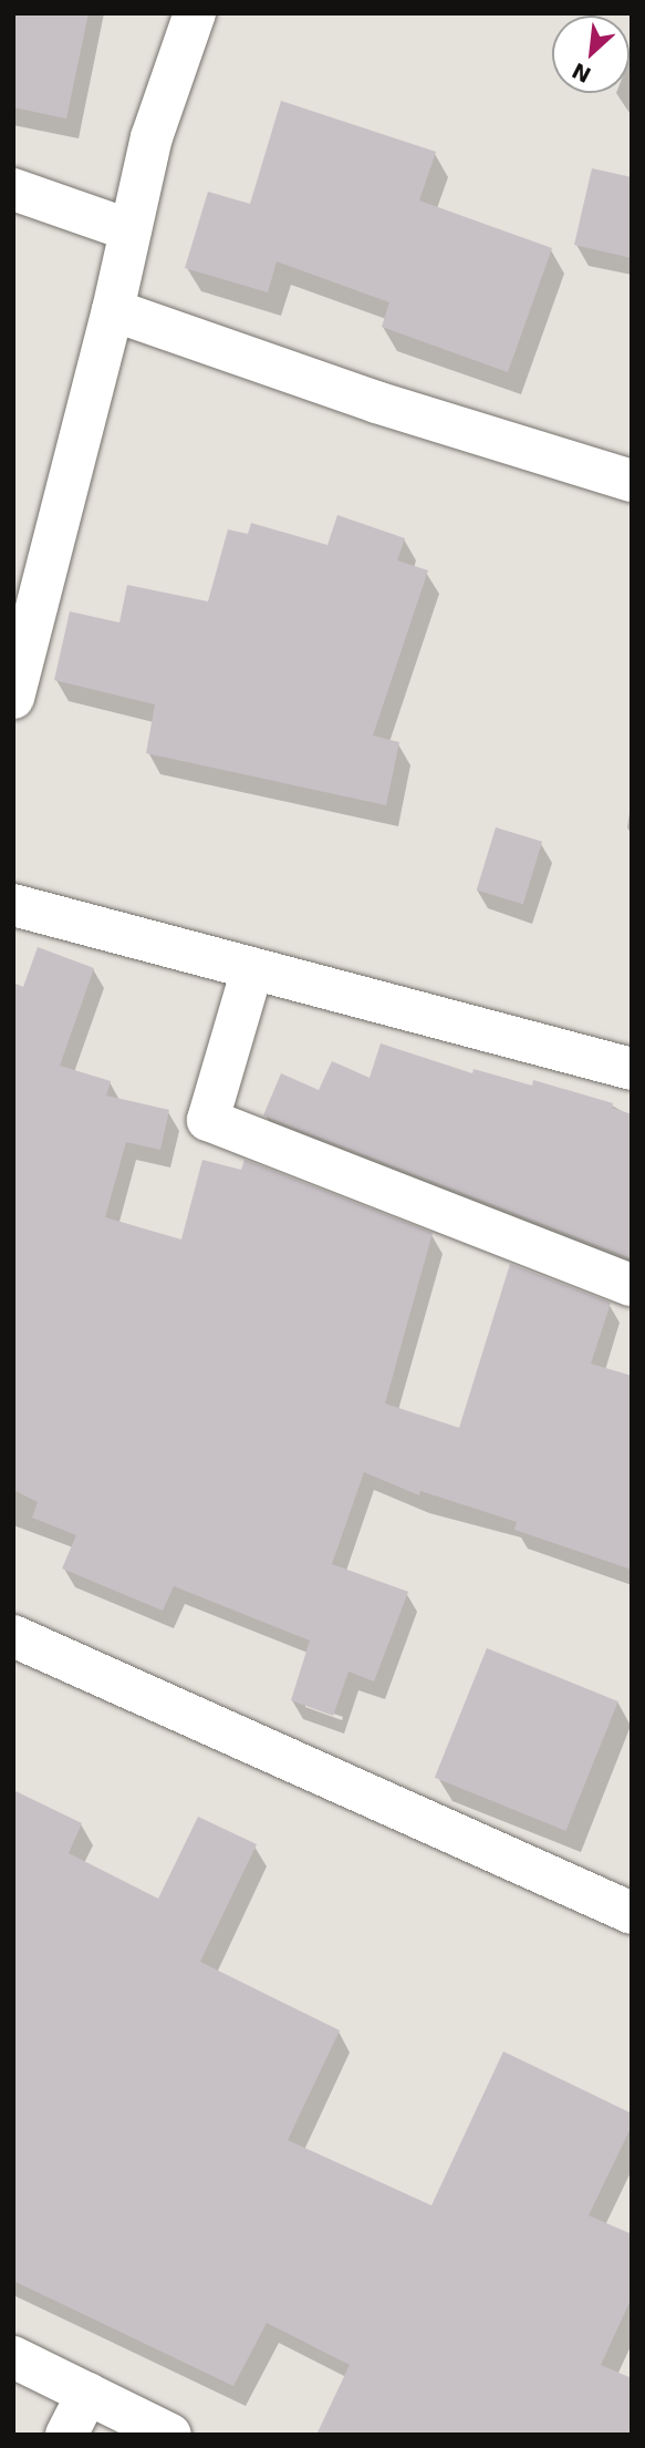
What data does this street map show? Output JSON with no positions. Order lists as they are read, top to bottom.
{
  "north": "bottom left"
}
